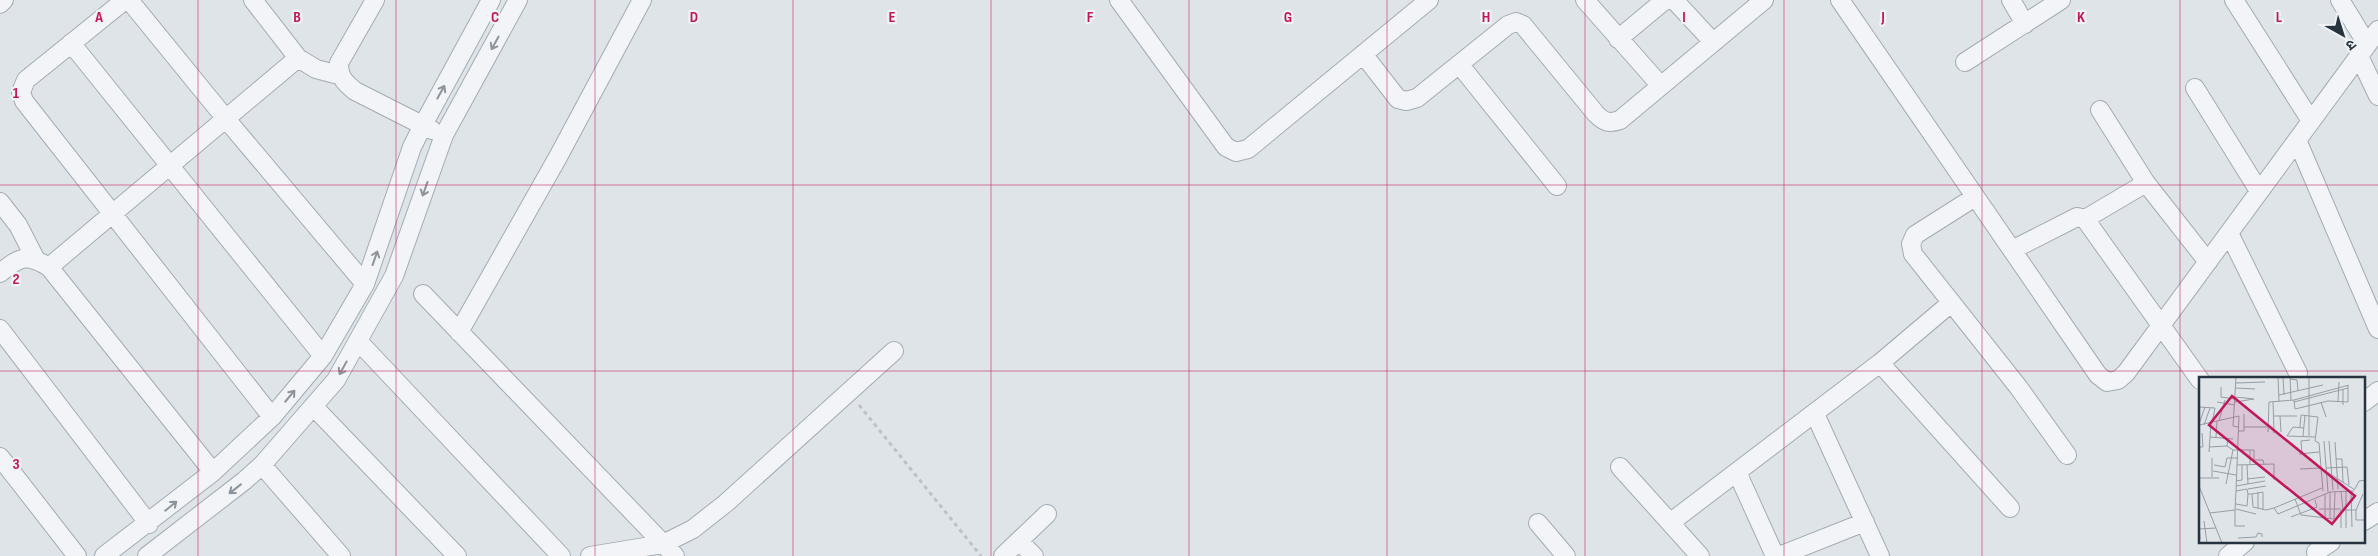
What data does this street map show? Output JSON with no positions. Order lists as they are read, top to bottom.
{
  "north": "bottom right",
  "grid": {
    "columns": [
      "A",
      "B",
      "C",
      "D",
      "E",
      "F",
      "G",
      "H",
      "I",
      "J",
      "K",
      "L"
    ],
    "rows": ["1", "2", "3"]
  }
}
